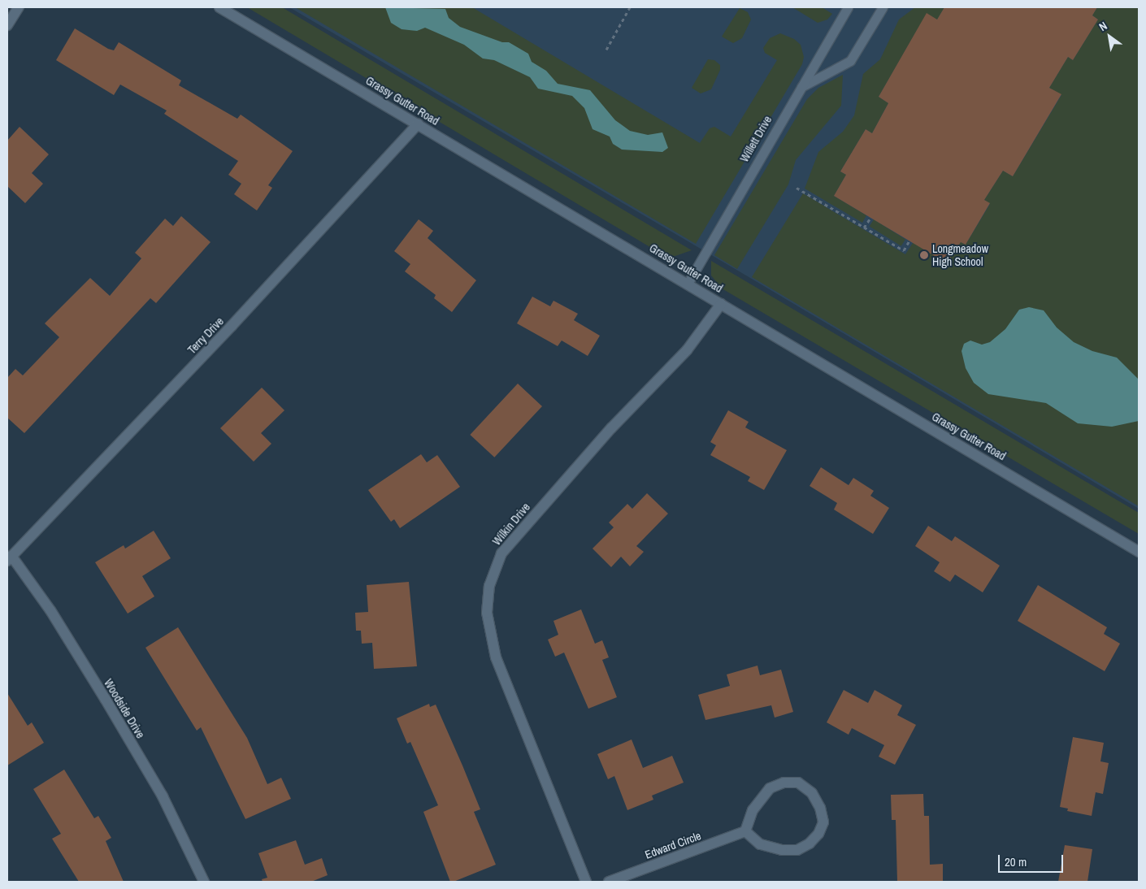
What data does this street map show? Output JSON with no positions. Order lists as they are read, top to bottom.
{
  "streets": {
    "street": [
      "Grassy Gutter Road",
      "Terry Drive",
      "Wilkin Drive",
      "Woodside Drive",
      "Edward Circle"
    ],
    "lane": ["Willett Drive"]
  },
  "crossings": [
    ["Grassy Gutter Road", "Willett Drive"],
    ["Grassy Gutter Road", "Terry Drive"],
    ["Grassy Gutter Road", "Wilkin Drive"],
    ["Terry Drive", "Woodside Drive"]
  ],
  "places": ["Longmeadow High School"],
  "scale_bar": "20 m",
  "north": "top left"
}
